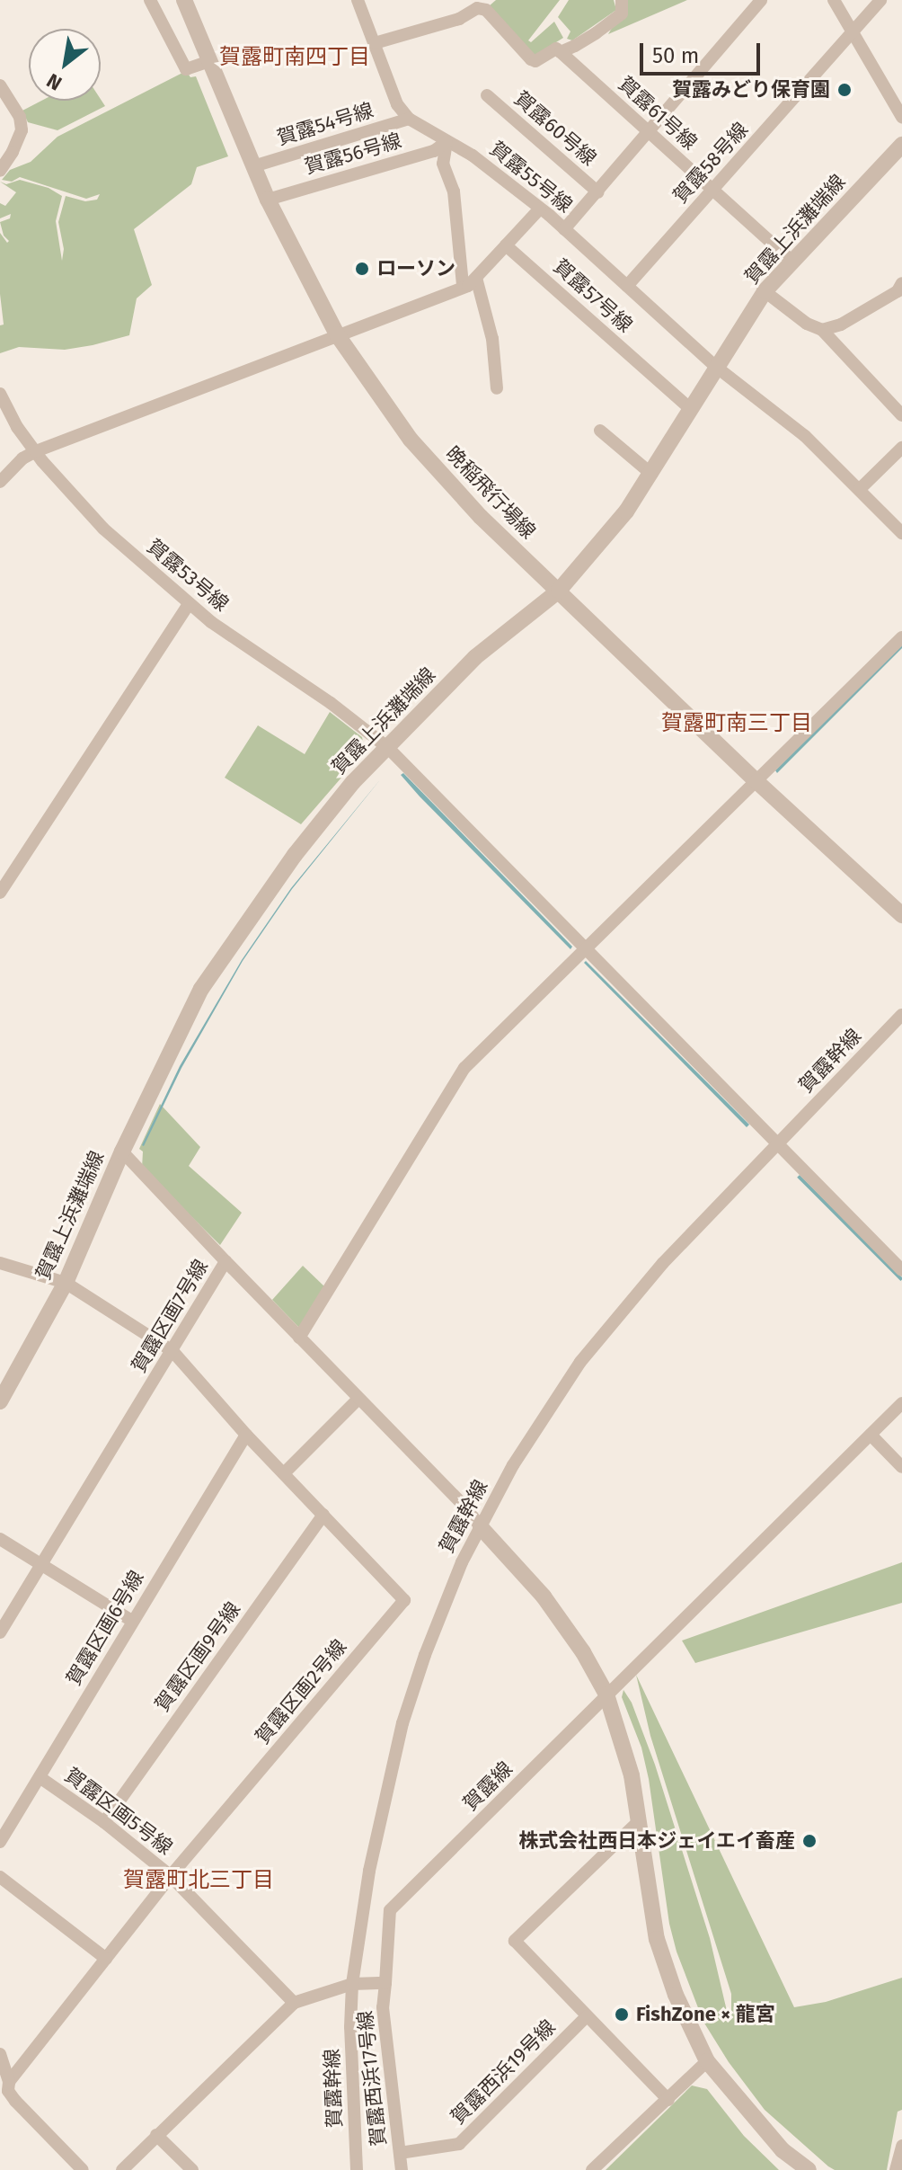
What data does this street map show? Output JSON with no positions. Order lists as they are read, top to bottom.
{
  "streets": {
    "street": [
      "賀露61号線",
      "賀露54号線",
      "賀露60号線",
      "賀露56号線",
      "賀露58号線",
      "賀露55号線",
      "賀露上浜灘端線",
      "賀露57号線",
      "晩稲飛行場線",
      "賀露53号線",
      "賀露幹線",
      "賀露区画7号線",
      "賀露区画6号線",
      "賀露区画9号線",
      "賀露区画2号線",
      "賀露線",
      "賀露区画5号線",
      "賀露西浜19号線",
      "賀露西浜17号線"
    ]
  },
  "crossings": [
    ["賀露61号線", "賀露58号線"],
    ["賀露61号線", "賀露上浜灘端線"],
    ["賀露54号線", "賀露55号線"],
    ["賀露54号線", "晩稲飛行場線"],
    ["賀露56号線", "賀露55号線"],
    ["賀露56号線", "晩稲飛行場線"],
    ["賀露58号線", "賀露55号線"],
    ["賀露55号線", "賀露上浜灘端線"],
    ["賀露上浜灘端線", "賀露57号線"],
    ["賀露上浜灘端線", "晩稲飛行場線"],
    ["賀露上浜灘端線", "賀露53号線"],
    ["賀露上浜灘端線", "賀露区画2号線"],
    ["賀露53号線", "賀露幹線"],
    ["賀露幹線", "賀露区画7号線"],
    ["賀露区画7号線", "賀露区画2号線"],
    ["賀露区画6号線", "賀露区画2号線"],
    ["賀露区画6号線", "賀露区画5号線"],
    ["賀露区画9号線", "賀露区画2号線"],
    ["賀露区画9号線", "賀露区画5号線"],
    ["賀露区画2号線", "賀露区画5号線"],
    ["賀露線", "賀露西浜17号線"],
    ["賀露西浜19号線", "賀露西浜17号線"]
  ],
  "districts": ["賀露町南四丁目", "賀露町南三丁目", "賀露町北三丁目"],
  "places": [
    "賀露みどり保育園",
    "ローソン",
    "株式会社西日本ジェイエイ畜産",
    "FishZone × 龍宮"
  ],
  "scale_bar": "50 m",
  "north": "bottom left"
}
